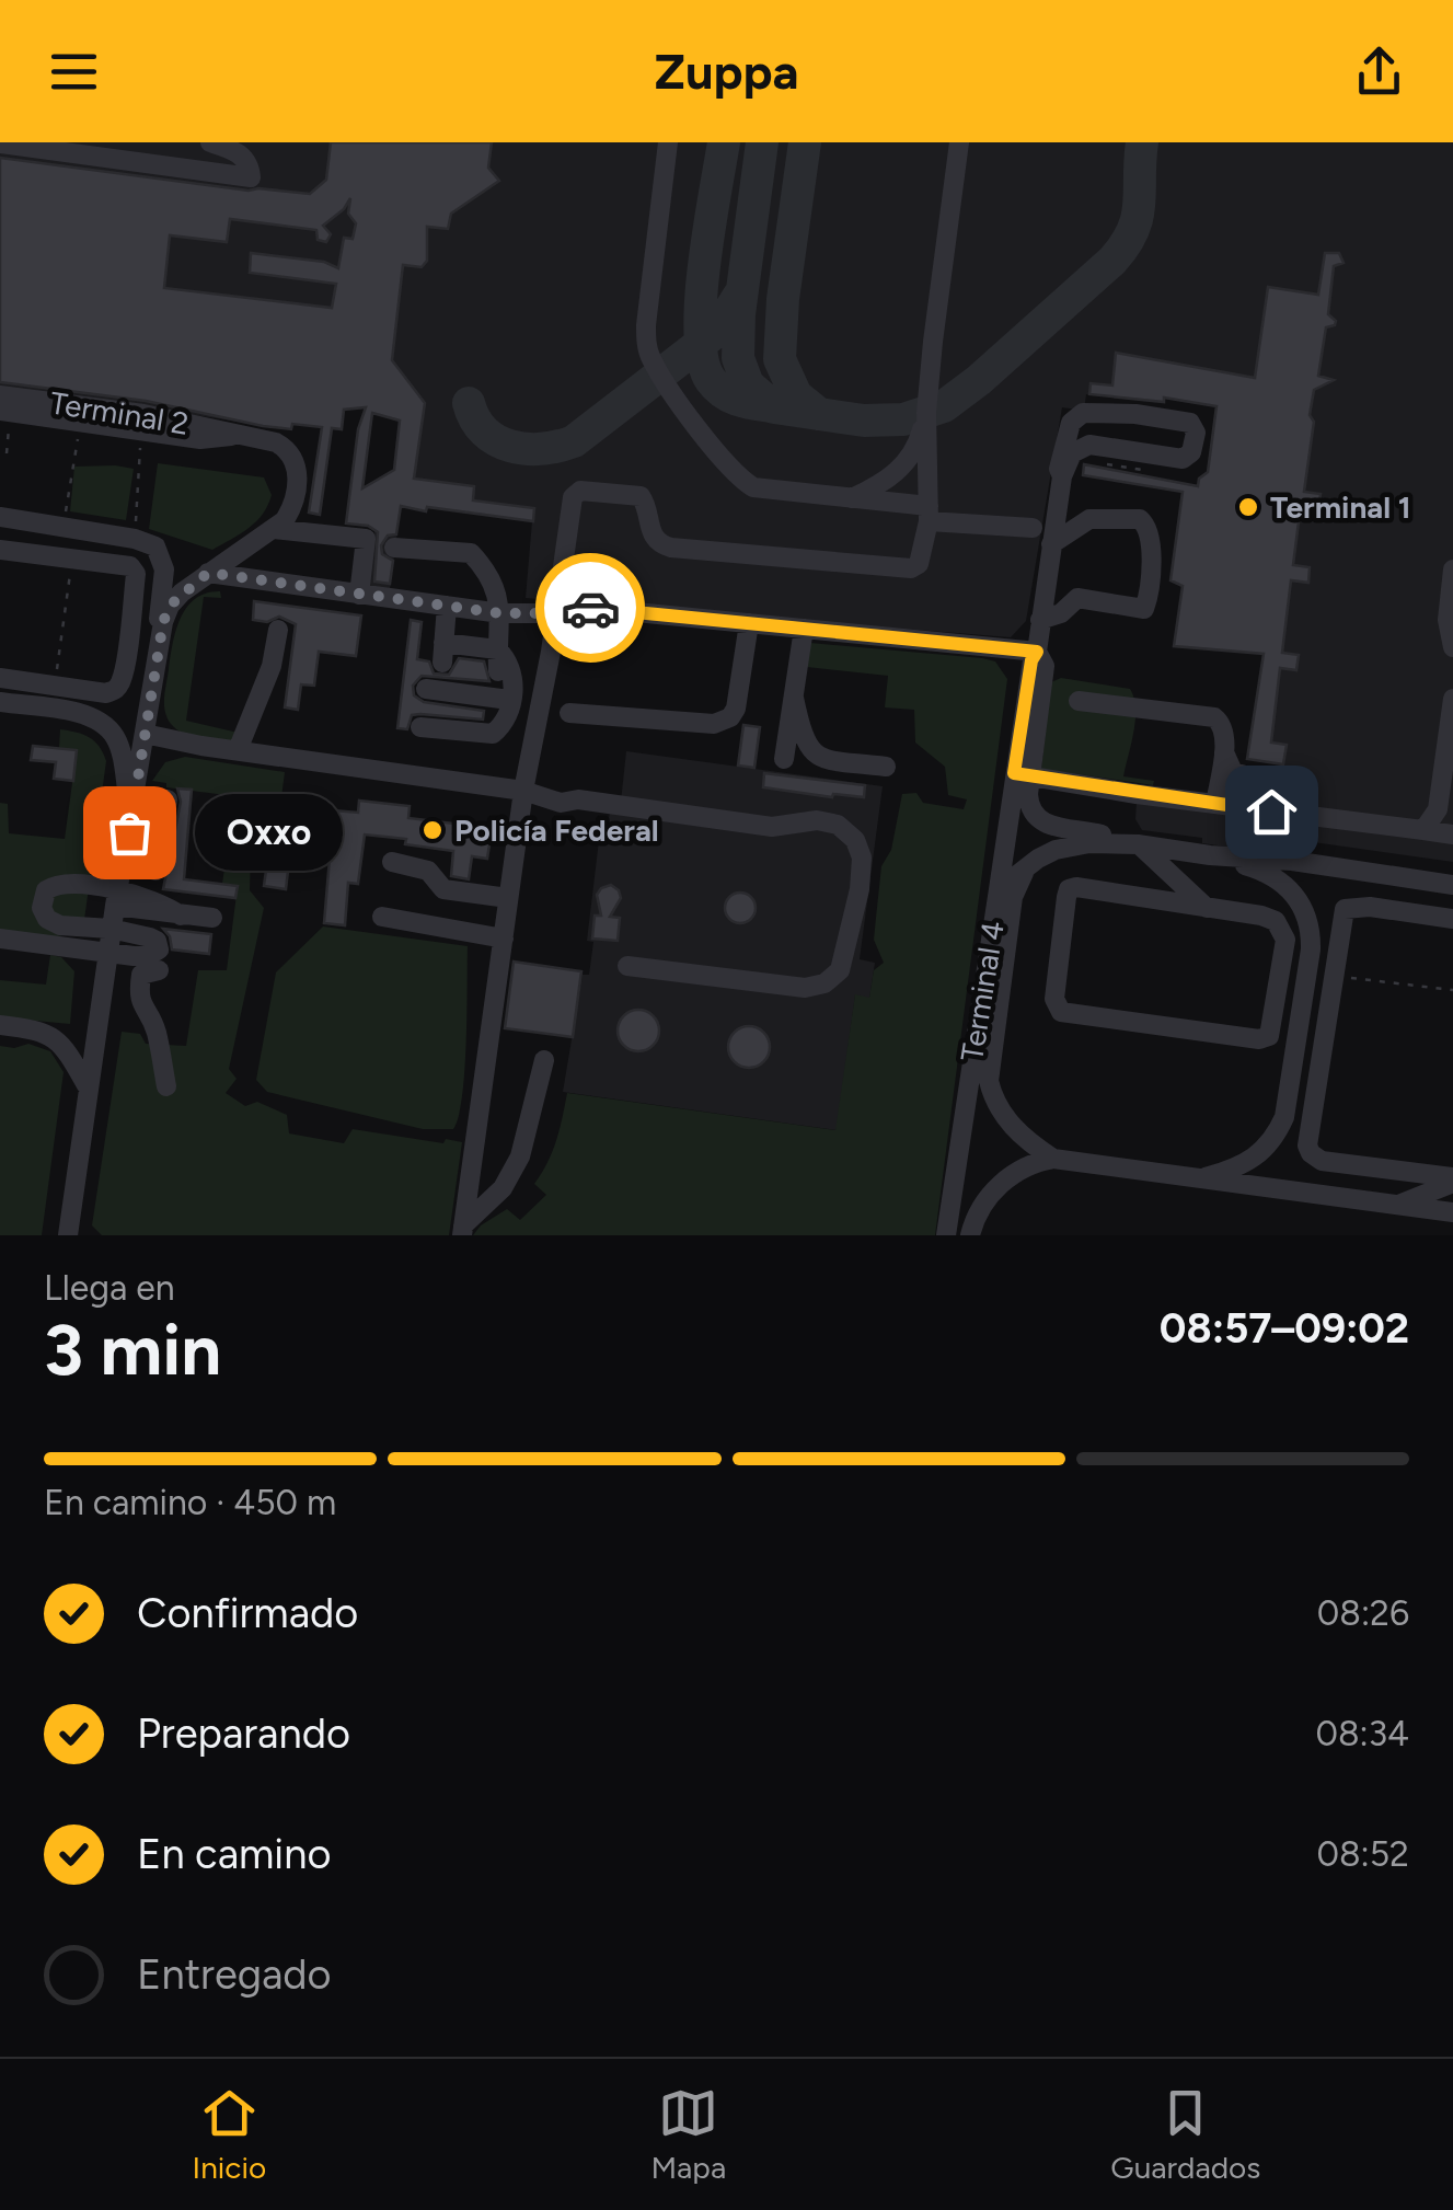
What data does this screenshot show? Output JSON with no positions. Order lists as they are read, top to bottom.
{
  "streets": {
    "street": ["Terminal 2", "Terminal 4"]
  },
  "places": ["Terminal 1", "Policía Federal", "Oxxo"],
  "page": {
    "header": "Zuppa",
    "bubble": "Oxxo",
    "heading": ["3 min", "Llega en", "08:57–09:02"],
    "bar": "En camino · 450 m",
    "list": [
      ["Confirmado", "08:26"],
      ["Preparando", "08:34"],
      ["En camino", "08:52"],
      "Entregado"
    ],
    "tabs": ["Inicio", "Mapa", "Guardados"]
  }
}
